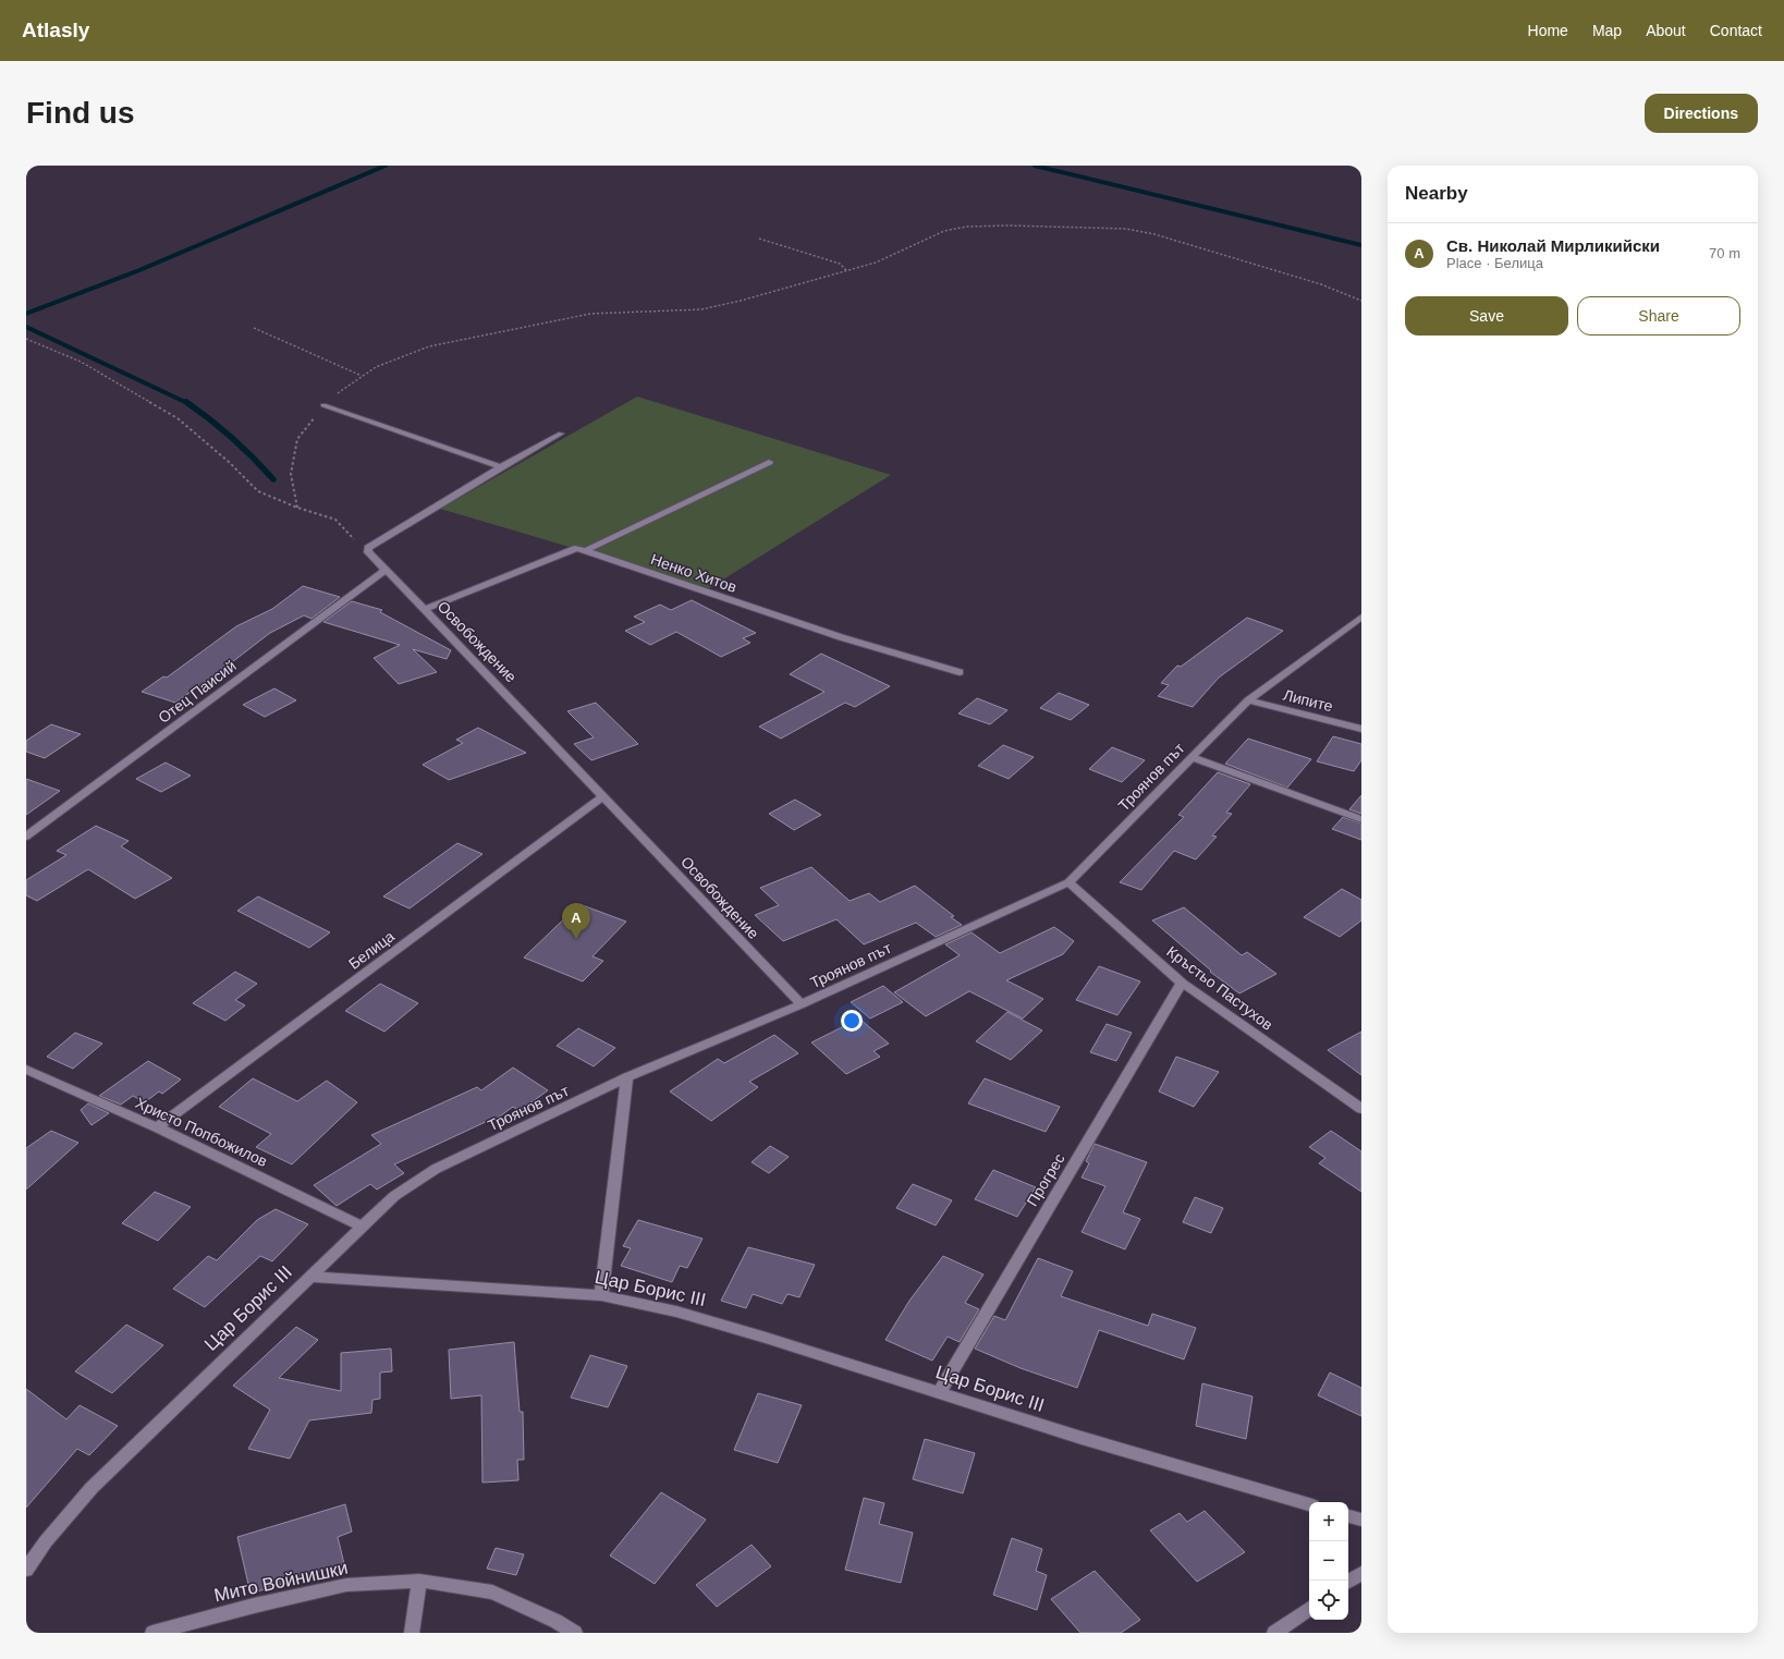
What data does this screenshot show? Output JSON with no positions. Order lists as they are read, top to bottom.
{
  "streets": {
    "street": [
      "Ненко Хитов",
      "Освобождение",
      "Отец Паисий",
      "Липите",
      "Троянов път",
      "Белица",
      "Кръстьо Пастухов",
      "Христо Попбожилов",
      "Прогрес",
      "Цар Борис III",
      "Мито Войнишки"
    ]
  },
  "crossings": [
    ["Ненко Хитов", "Освобождение"],
    ["Освобождение", "Отец Паисий"],
    ["Освобождение", "Троянов път"],
    ["Освобождение", "Белица"],
    ["Липите", "Троянов път"],
    ["Троянов път", "Кръстьо Пастухов"],
    ["Троянов път", "Христо Попбожилов"],
    ["Троянов път", "Цар Борис III"],
    ["Белица", "Христо Попбожилов"],
    ["Кръстьо Пастухов", "Прогрес"],
    ["Прогрес", "Цар Борис III"]
  ],
  "page": {
    "header": "Atlasly",
    "nav": [
      "Home",
      "Map",
      "About",
      "Contact"
    ],
    "buttons": [
      "Directions",
      ["Save", "Share"]
    ],
    "title": "Find us",
    "heading": "Nearby",
    "list": [
      {
        "mark": "A",
        "name": "Св. Николай Мирликийски",
        "note": "Place · Белица",
        "value": "70 m"
      }
    ],
    "pins": "A",
    "map_buttons": ["+", "−"]
  }
}
